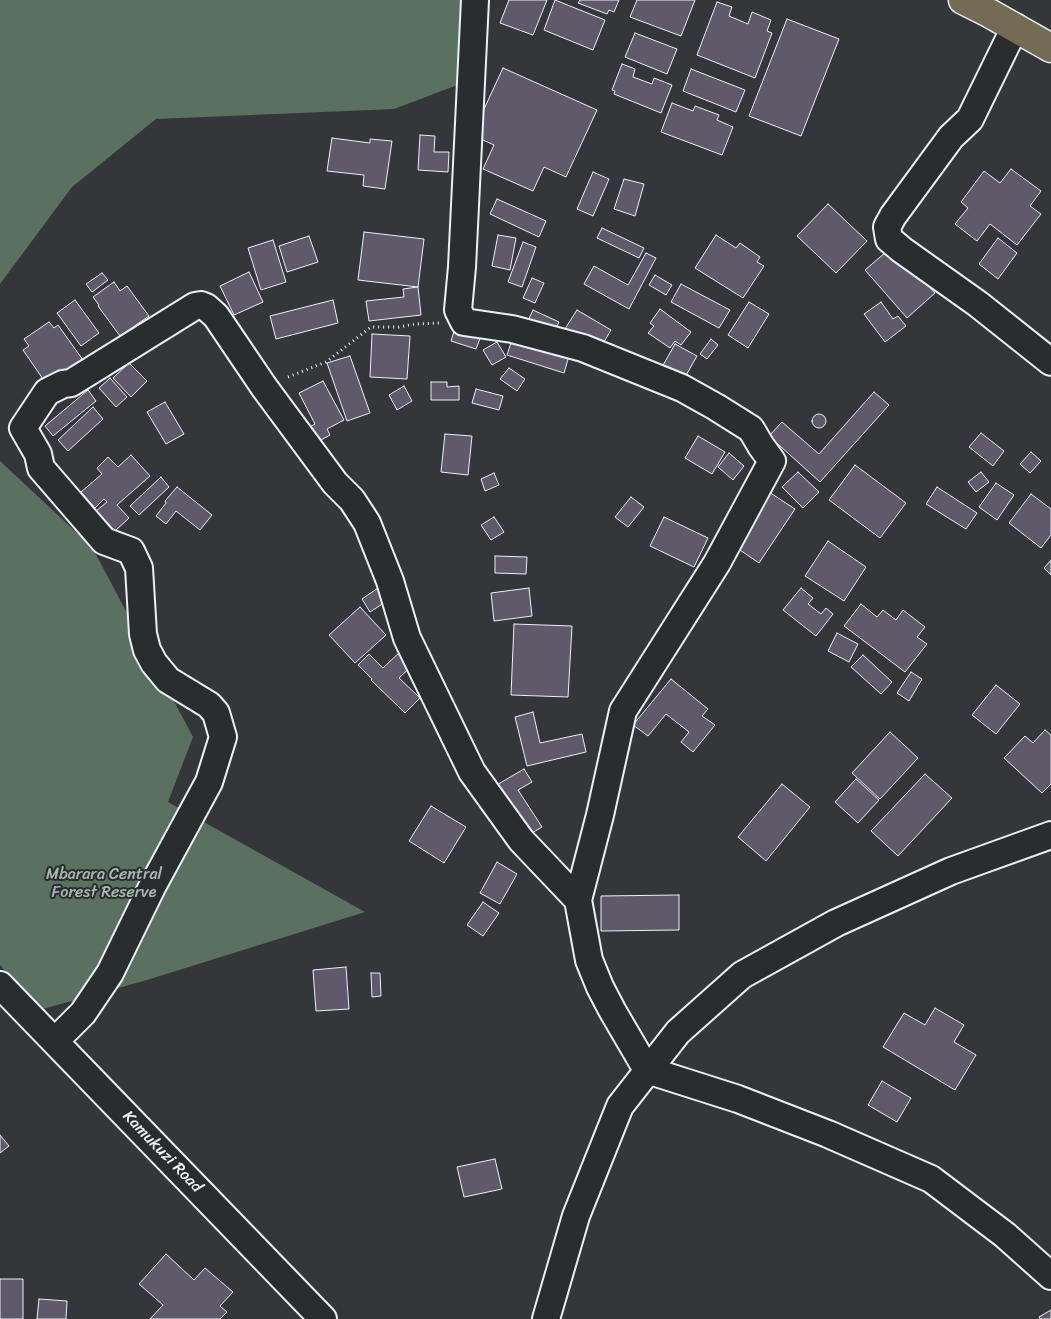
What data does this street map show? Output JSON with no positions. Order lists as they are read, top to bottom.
{
  "streets": {
    "street": ["Kamukuzi Road"]
  },
  "parks": ["Mbarara Central Forest Reserve"]
}
